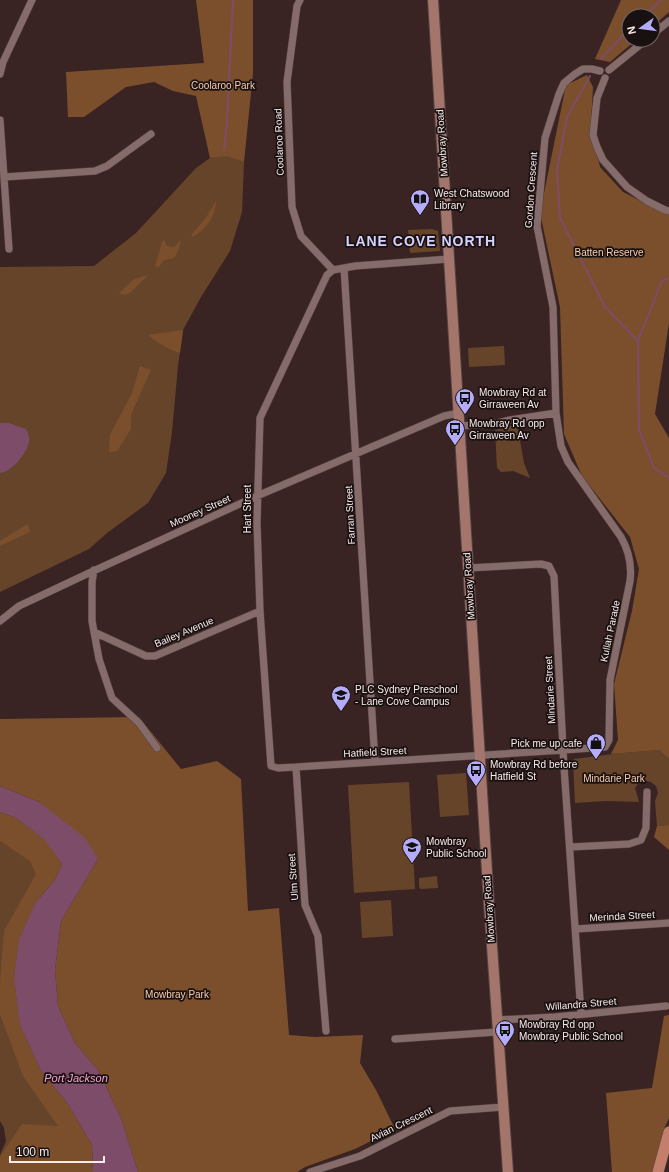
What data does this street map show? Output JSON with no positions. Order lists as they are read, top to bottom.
{
  "streets": {
    "main road": ["Mowbray Road"],
    "street": [
      "Coolaroo Road",
      "Gordon Crescent",
      "Hart Street",
      "Mooney Street",
      "Farran Street",
      "Kullah Parade",
      "Bailey Avenue",
      "Mindarie Street",
      "Hatfield Street",
      "Ulm Street",
      "Merinda Street",
      "Willandra Street",
      "Avian Crescent"
    ]
  },
  "crossings": [
    ["Coolaroo Road", "Hart Street"],
    ["Mowbray Road", "Mooney Street"],
    ["Mowbray Road", "Kullah Parade"],
    ["Mowbray Road", "Mindarie Street"],
    ["Mowbray Road", "Hatfield Street"],
    ["Mowbray Road", "Willandra Street"],
    ["Mowbray Road", "Avian Crescent"],
    ["Gordon Crescent", "Kullah Parade"],
    ["Hart Street", "Mooney Street"],
    ["Hart Street", "Bailey Avenue"],
    ["Hart Street", "Hatfield Street"],
    ["Mooney Street", "Farran Street"],
    ["Farran Street", "Hatfield Street"],
    ["Kullah Parade", "Mindarie Street"],
    ["Kullah Parade", "Hatfield Street"],
    ["Mindarie Street", "Merinda Street"],
    ["Mindarie Street", "Willandra Street"],
    ["Hatfield Street", "Ulm Street"]
  ],
  "districts": ["LANE COVE NORTH"],
  "water": ["Port Jackson"],
  "parks": [
    "Coolaroo Park",
    "Batten Reserve",
    "Mindarie Park",
    "Mowbray Park"
  ],
  "places": {
    "library": ["West Chatswood Library"],
    "bus stop": [
      "Mowbray Rd at Girraween Av",
      "Mowbray Rd opp Girraween Av",
      "Mowbray Rd before Hatfield St",
      "Mowbray Rd opp Mowbray Public School"
    ],
    "school or university": ["PLC Sydney Preschool - Lane Cove Campus", "Mowbray Public School"],
    "shop": ["Pick me up cafe"]
  },
  "scale_bar": "100 m",
  "north": "left"
}
